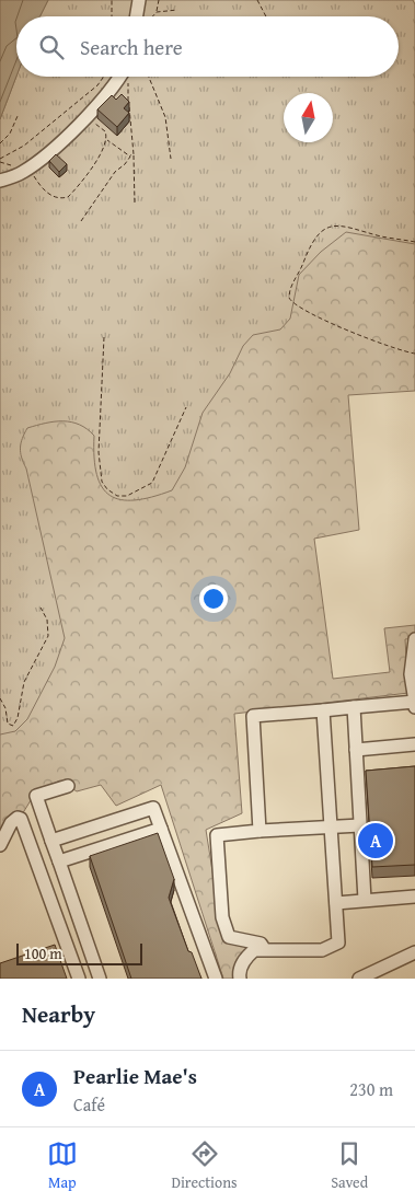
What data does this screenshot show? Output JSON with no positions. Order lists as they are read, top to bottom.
{
  "scale_bar": "100 m",
  "north": "top",
  "page": {
    "search": "Search here",
    "pins": "A",
    "scale": "100 m",
    "heading": "Nearby",
    "list": [
      {
        "mark": "A",
        "name": "Pearlie Mae's",
        "note": "Café",
        "value": "230 m"
      }
    ],
    "nav": ["Map", "Directions", "Saved"]
  }
}
